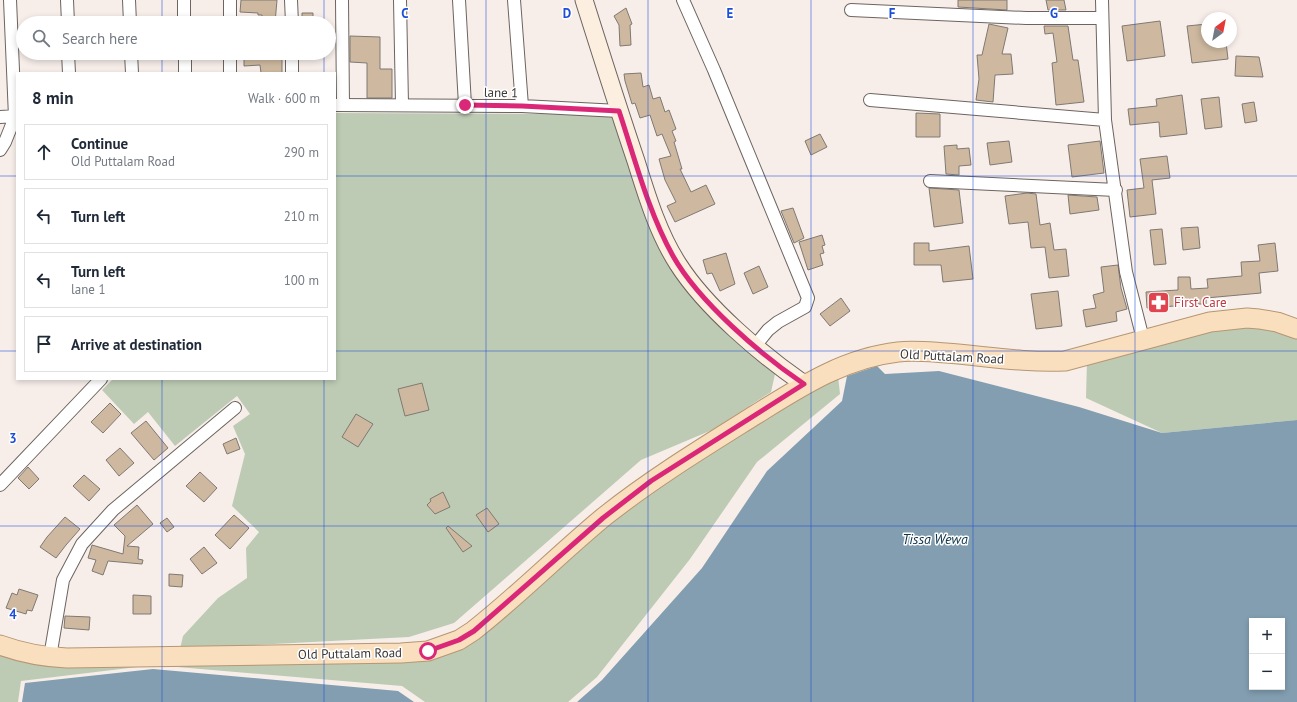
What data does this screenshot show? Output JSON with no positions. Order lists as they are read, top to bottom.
{
  "streets": {
    "main road": ["Old Puttalam Road"],
    "street": ["lane 1"]
  },
  "water": ["Tissa Wewa"],
  "places": {
    "pharmacy": ["First Care"]
  },
  "north": "top right",
  "page": {
    "search": "Search here",
    "heading": ["8 min", "Walk · 600 m"],
    "list": [
      ["Continue", "Old Puttalam Road", "290 m"],
      ["Turn left", "210 m"],
      ["Turn left", "lane 1", "100 m"],
      "Arrive at destination"
    ],
    "map_buttons": ["+", "−"]
  },
  "grid": {
    "columns": [
      "C",
      "D",
      "E",
      "F",
      "G"
    ],
    "rows": ["3", "4"]
  }
}
